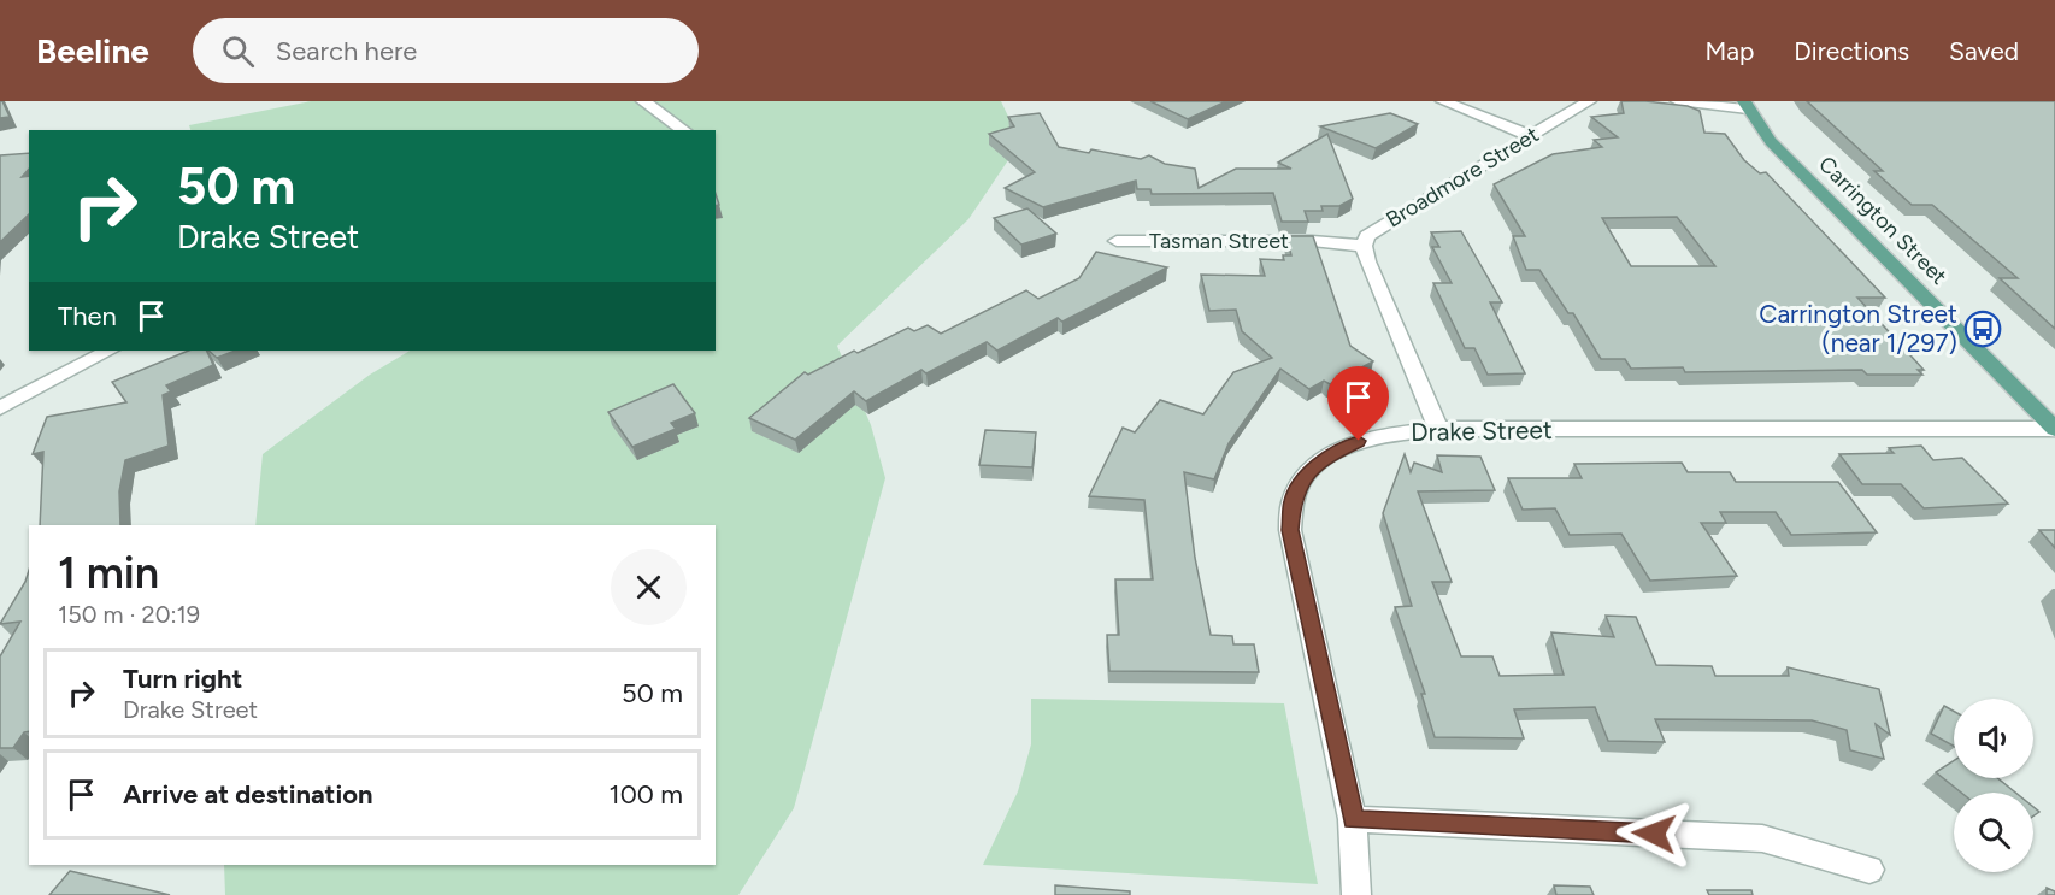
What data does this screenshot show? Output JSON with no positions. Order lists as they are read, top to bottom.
{
  "streets": {
    "main road": ["Carrington Street"],
    "street": ["Broadmore Street", "Tasman Street", "Drake Street"]
  },
  "crossings": [
    ["Broadmore Street", "Tasman Street"],
    ["Broadmore Street", "Drake Street"],
    ["Carrington Street", "Drake Street"]
  ],
  "places": {
    "bus stop": ["Carrington Street (near 1/297)"]
  },
  "page": {
    "header": "Beeline",
    "search": "Search here",
    "nav": ["Map", "Directions", "Saved"],
    "turn": ["50 m", "Drake Street"],
    "then": "Then",
    "heading": ["1 min", "150 m · 20:19"],
    "list": [
      {
        "name": "Turn right",
        "note": "Drake Street",
        "value": "50 m"
      },
      {
        "name": "Arrive at destination",
        "value": "100 m"
      }
    ]
  }
}
